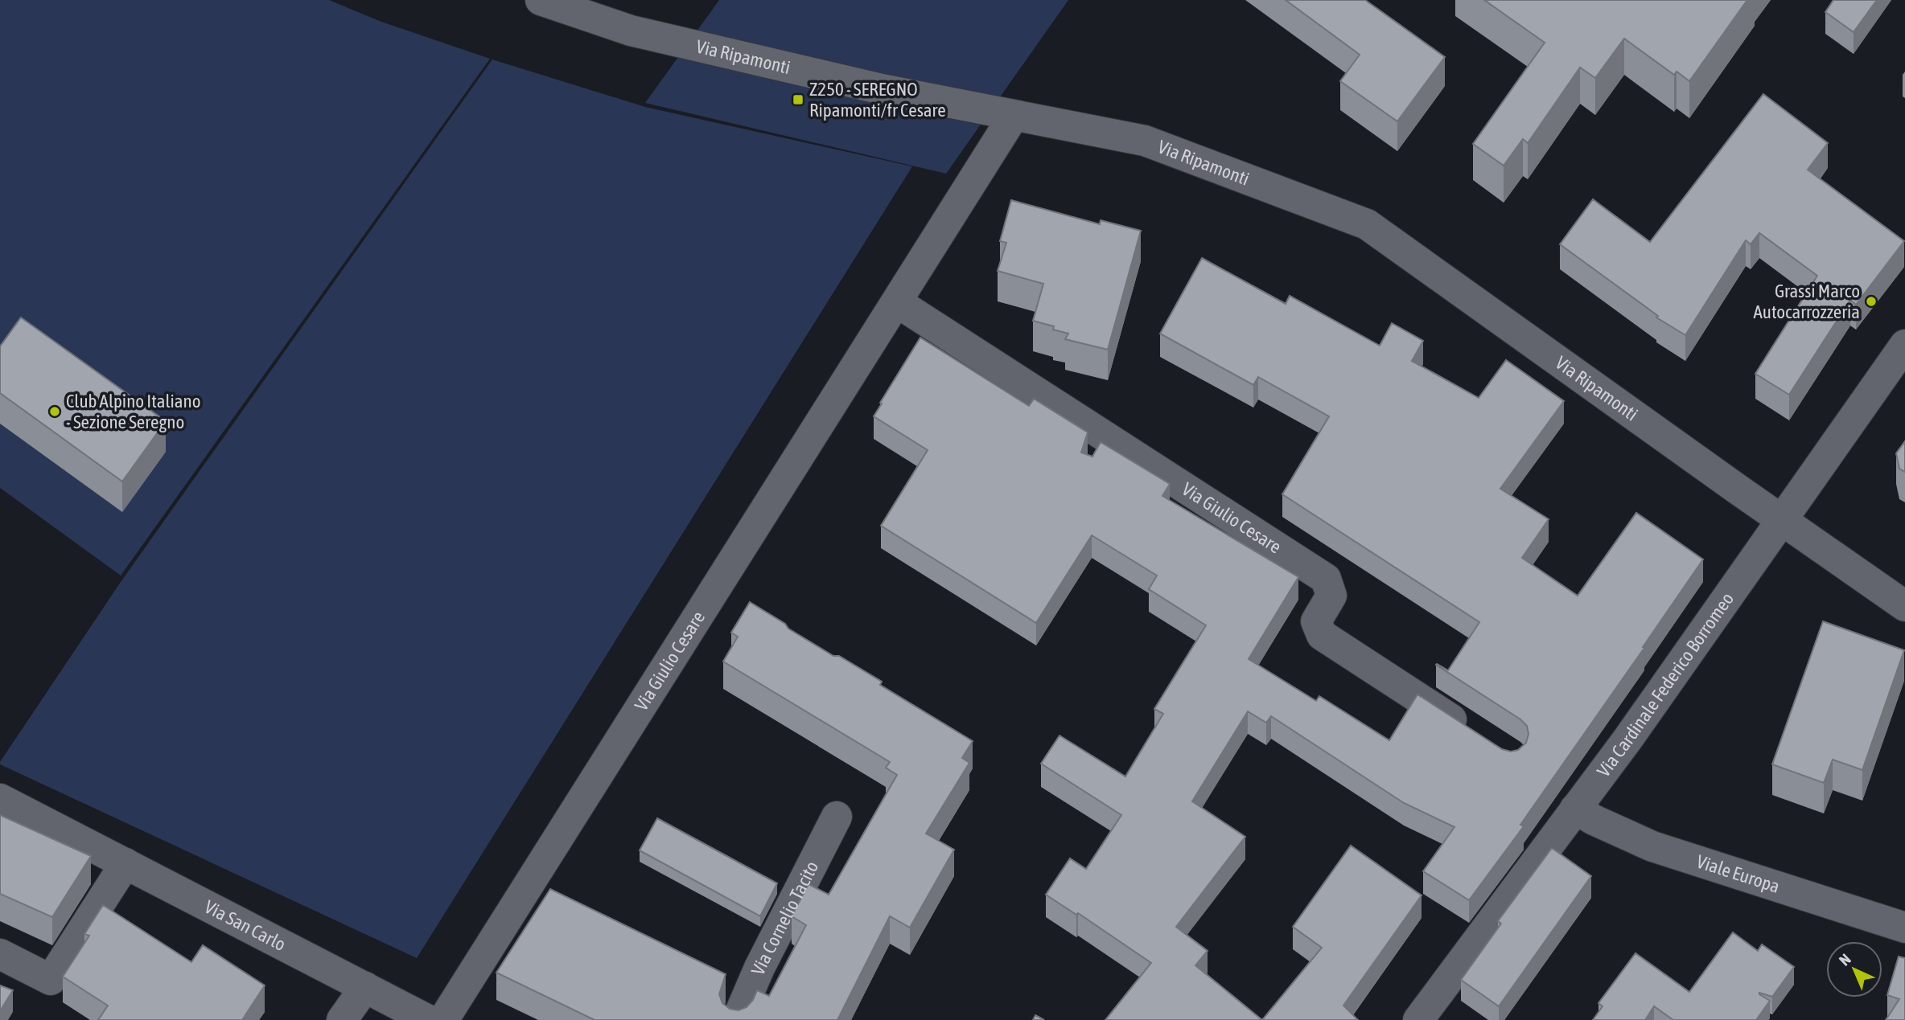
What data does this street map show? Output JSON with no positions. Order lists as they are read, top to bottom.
{
  "streets": {
    "street": [
      "Via Ripamonti",
      "Via Giulio Cesare",
      "Via Cardinale Federico Borromeo",
      "Viale Europa",
      "Via Cornelio Tacito",
      "Via San Carlo"
    ]
  },
  "crossings": [
    ["Via Ripamonti", "Via Giulio Cesare"],
    ["Via Ripamonti", "Via Cardinale Federico Borromeo"],
    ["Via Cardinale Federico Borromeo", "Viale Europa"]
  ],
  "places": {
    "transit": ["Z250 - SEREGNO Ripamonti/fr Cesare"],
    "other": ["Grassi Marco Autocarrozzeria", "Club Alpino Italiano - Sezione Seregno"]
  },
  "north": "top left"
}
